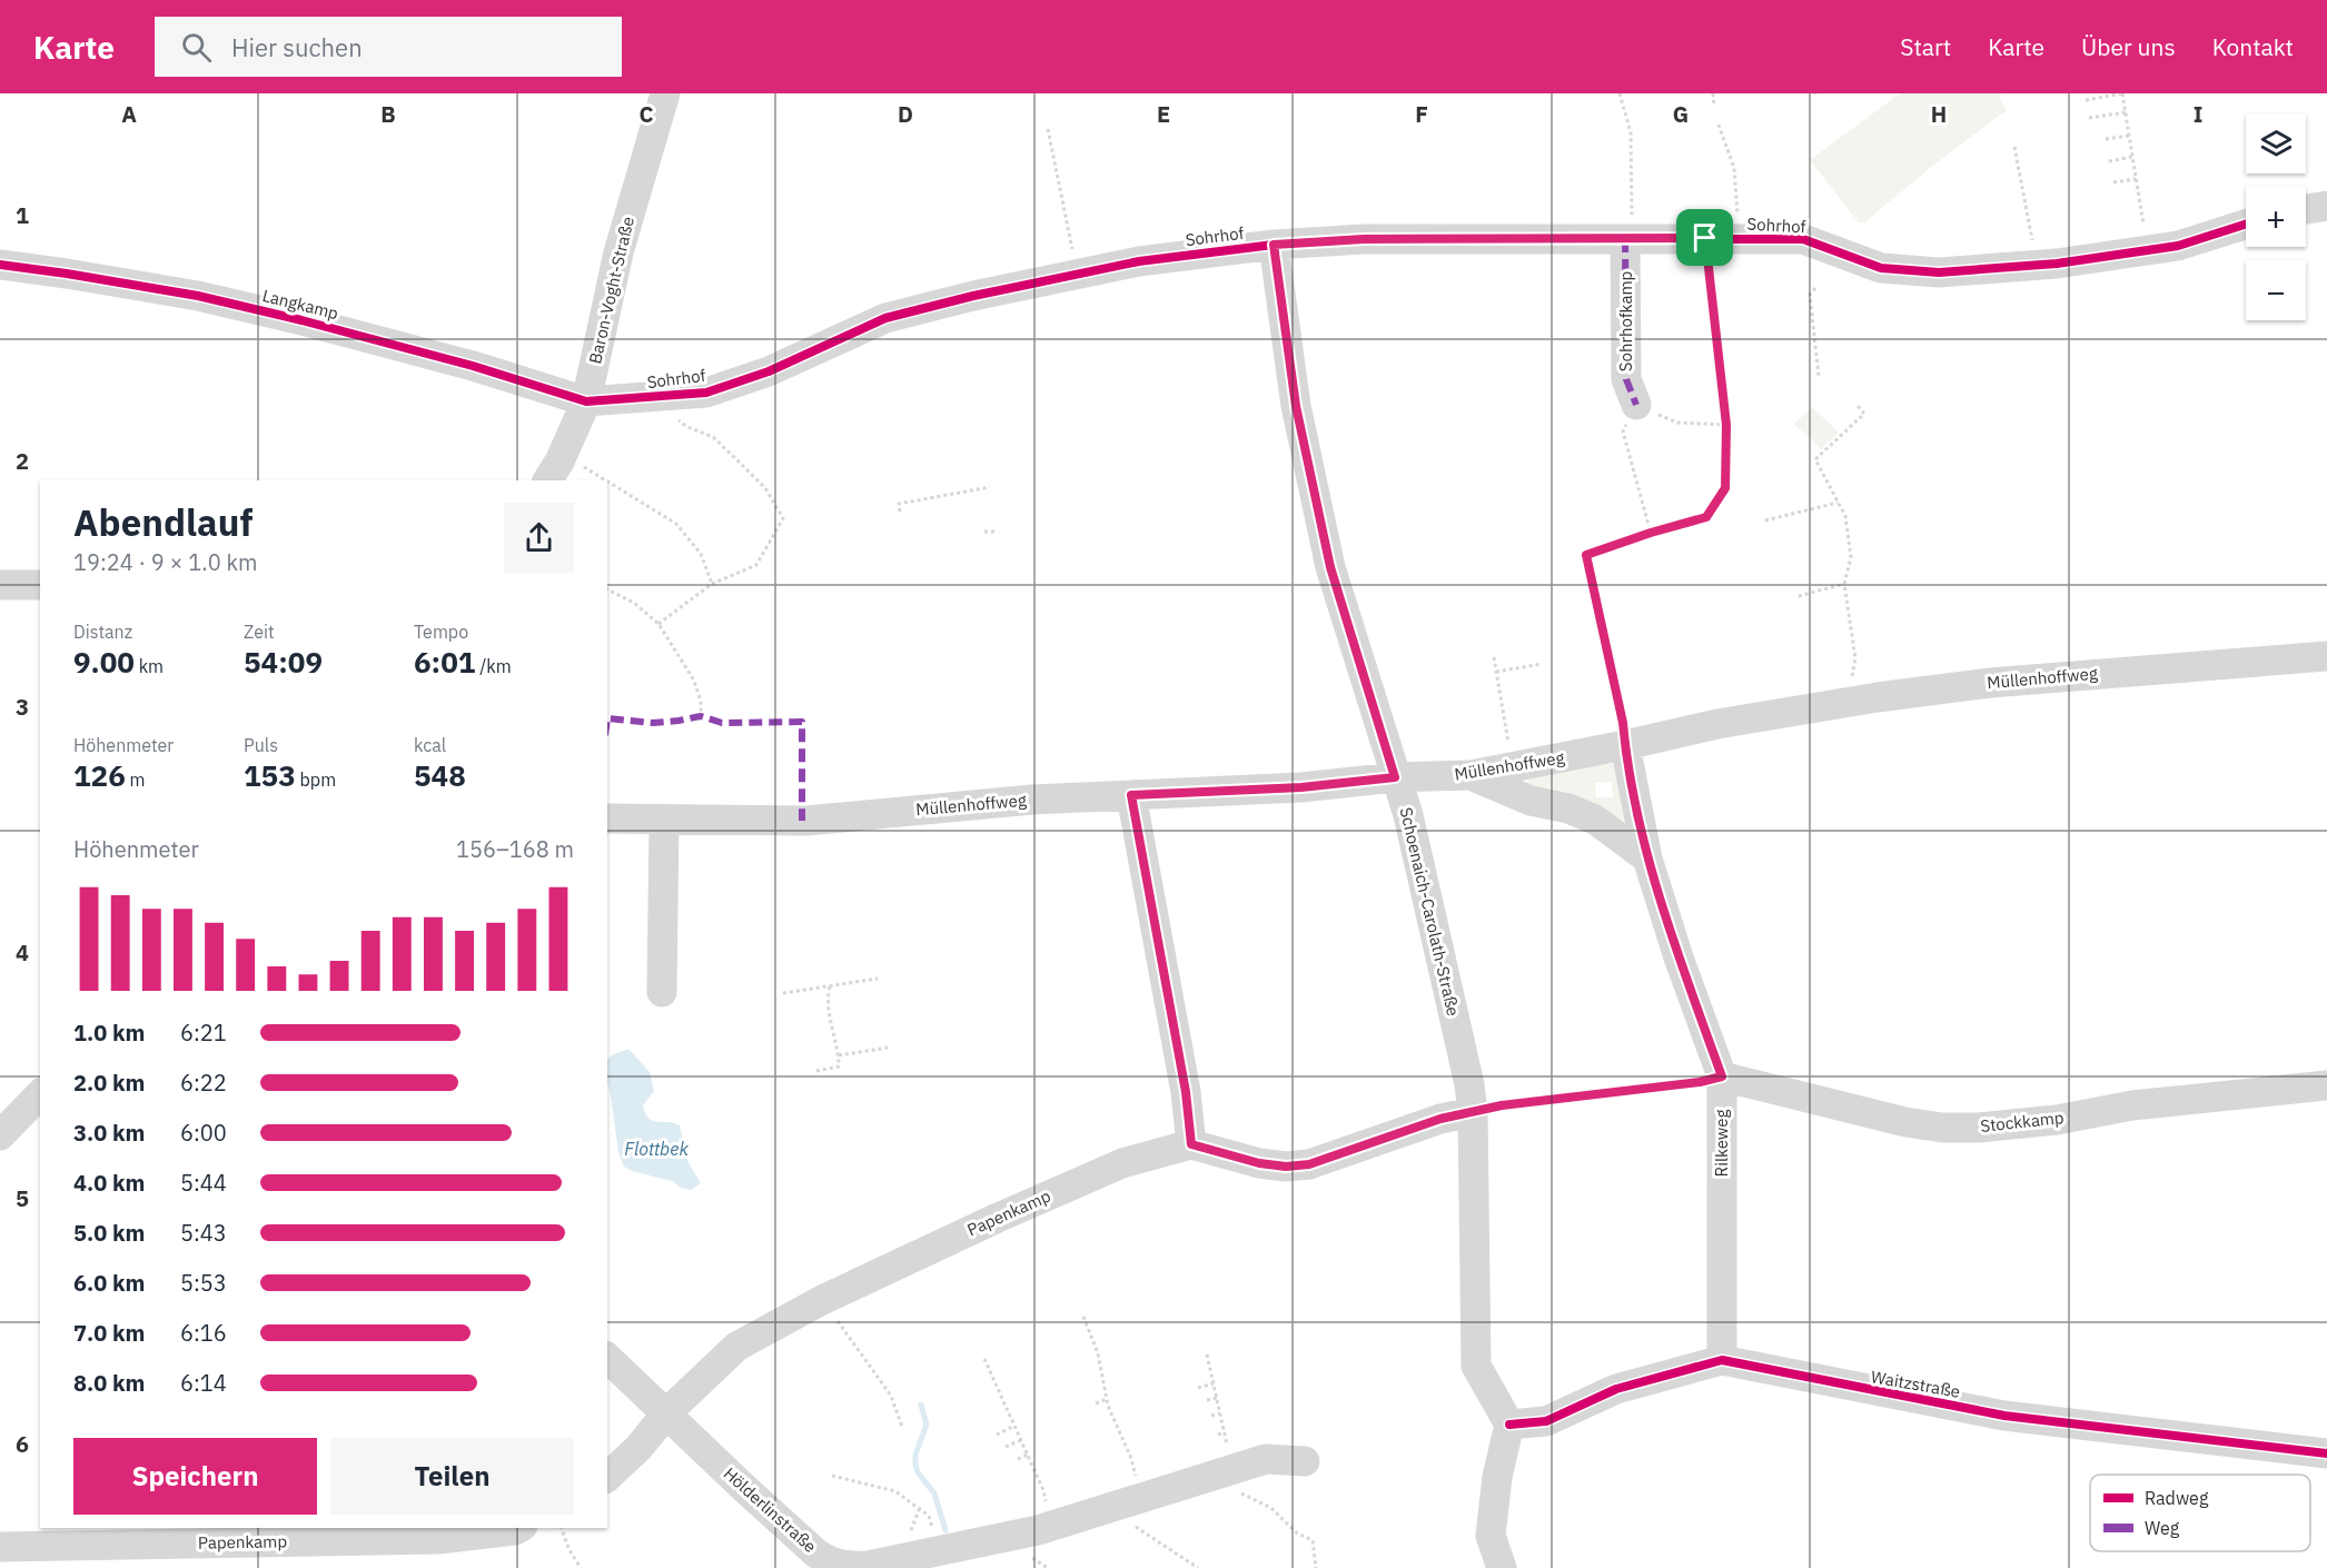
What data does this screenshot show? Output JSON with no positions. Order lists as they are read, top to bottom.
{
  "streets": {
    "street": [
      "Sohrhof",
      "Baron-Voght-Straße",
      "Langkamp",
      "Sohrhofkamp",
      "Müllenhoffweg",
      "Schoenaich-Carolath-Straße",
      "Stockkamp",
      "Rilkeweg",
      "Papenkamp",
      "Waitzstraße",
      "Hölderlinstraße"
    ]
  },
  "crossings": [
    ["Sohrhof", "Baron-Voght-Straße"],
    ["Sohrhof", "Langkamp"],
    ["Sohrhof", "Sohrhofkamp"],
    ["Sohrhof", "Schoenaich-Carolath-Straße"],
    ["Baron-Voght-Straße", "Langkamp"],
    ["Müllenhoffweg", "Schoenaich-Carolath-Straße"],
    ["Müllenhoffweg", "Rilkeweg"],
    ["Schoenaich-Carolath-Straße", "Waitzstraße"],
    ["Stockkamp", "Rilkeweg"],
    ["Rilkeweg", "Waitzstraße"],
    ["Papenkamp", "Hölderlinstraße"]
  ],
  "water": ["Flottbek"],
  "legend": ["Radweg", "Weg"],
  "page": {
    "header": "Karte",
    "search": "Hier suchen",
    "nav": [
      "Start",
      "Karte",
      "Über uns",
      "Kontakt"
    ],
    "map_buttons": ["+", "−"],
    "heading": ["Abendlauf", "19:24 · 9 × 1.0 km"],
    "stats": [
      ["Distanz", "9.00 km"],
      ["Zeit", "54:09"],
      ["Tempo", "6:01 /km"],
      ["Höhenmeter", "126 m"],
      ["Puls", "153 bpm"],
      ["kcal", "548"]
    ],
    "chart": ["Höhenmeter", "156–168 m"],
    "list": [
      {
        "name": "1.0 km",
        "note": "6:21"
      },
      {
        "name": "2.0 km",
        "note": "6:22"
      },
      {
        "name": "3.0 km",
        "note": "6:00"
      },
      {
        "name": "4.0 km",
        "note": "5:44"
      },
      {
        "name": "5.0 km",
        "note": "5:43"
      },
      {
        "name": "6.0 km",
        "note": "5:53"
      },
      {
        "name": "7.0 km",
        "note": "6:16"
      },
      {
        "name": "8.0 km",
        "note": "6:14"
      }
    ],
    "buttons": ["Speichern", "Teilen"]
  },
  "grid": {
    "columns": [
      "A",
      "B",
      "C",
      "D",
      "E",
      "F",
      "G",
      "H",
      "I"
    ],
    "rows": [
      "1",
      "2",
      "3",
      "4",
      "5",
      "6"
    ]
  }
}
